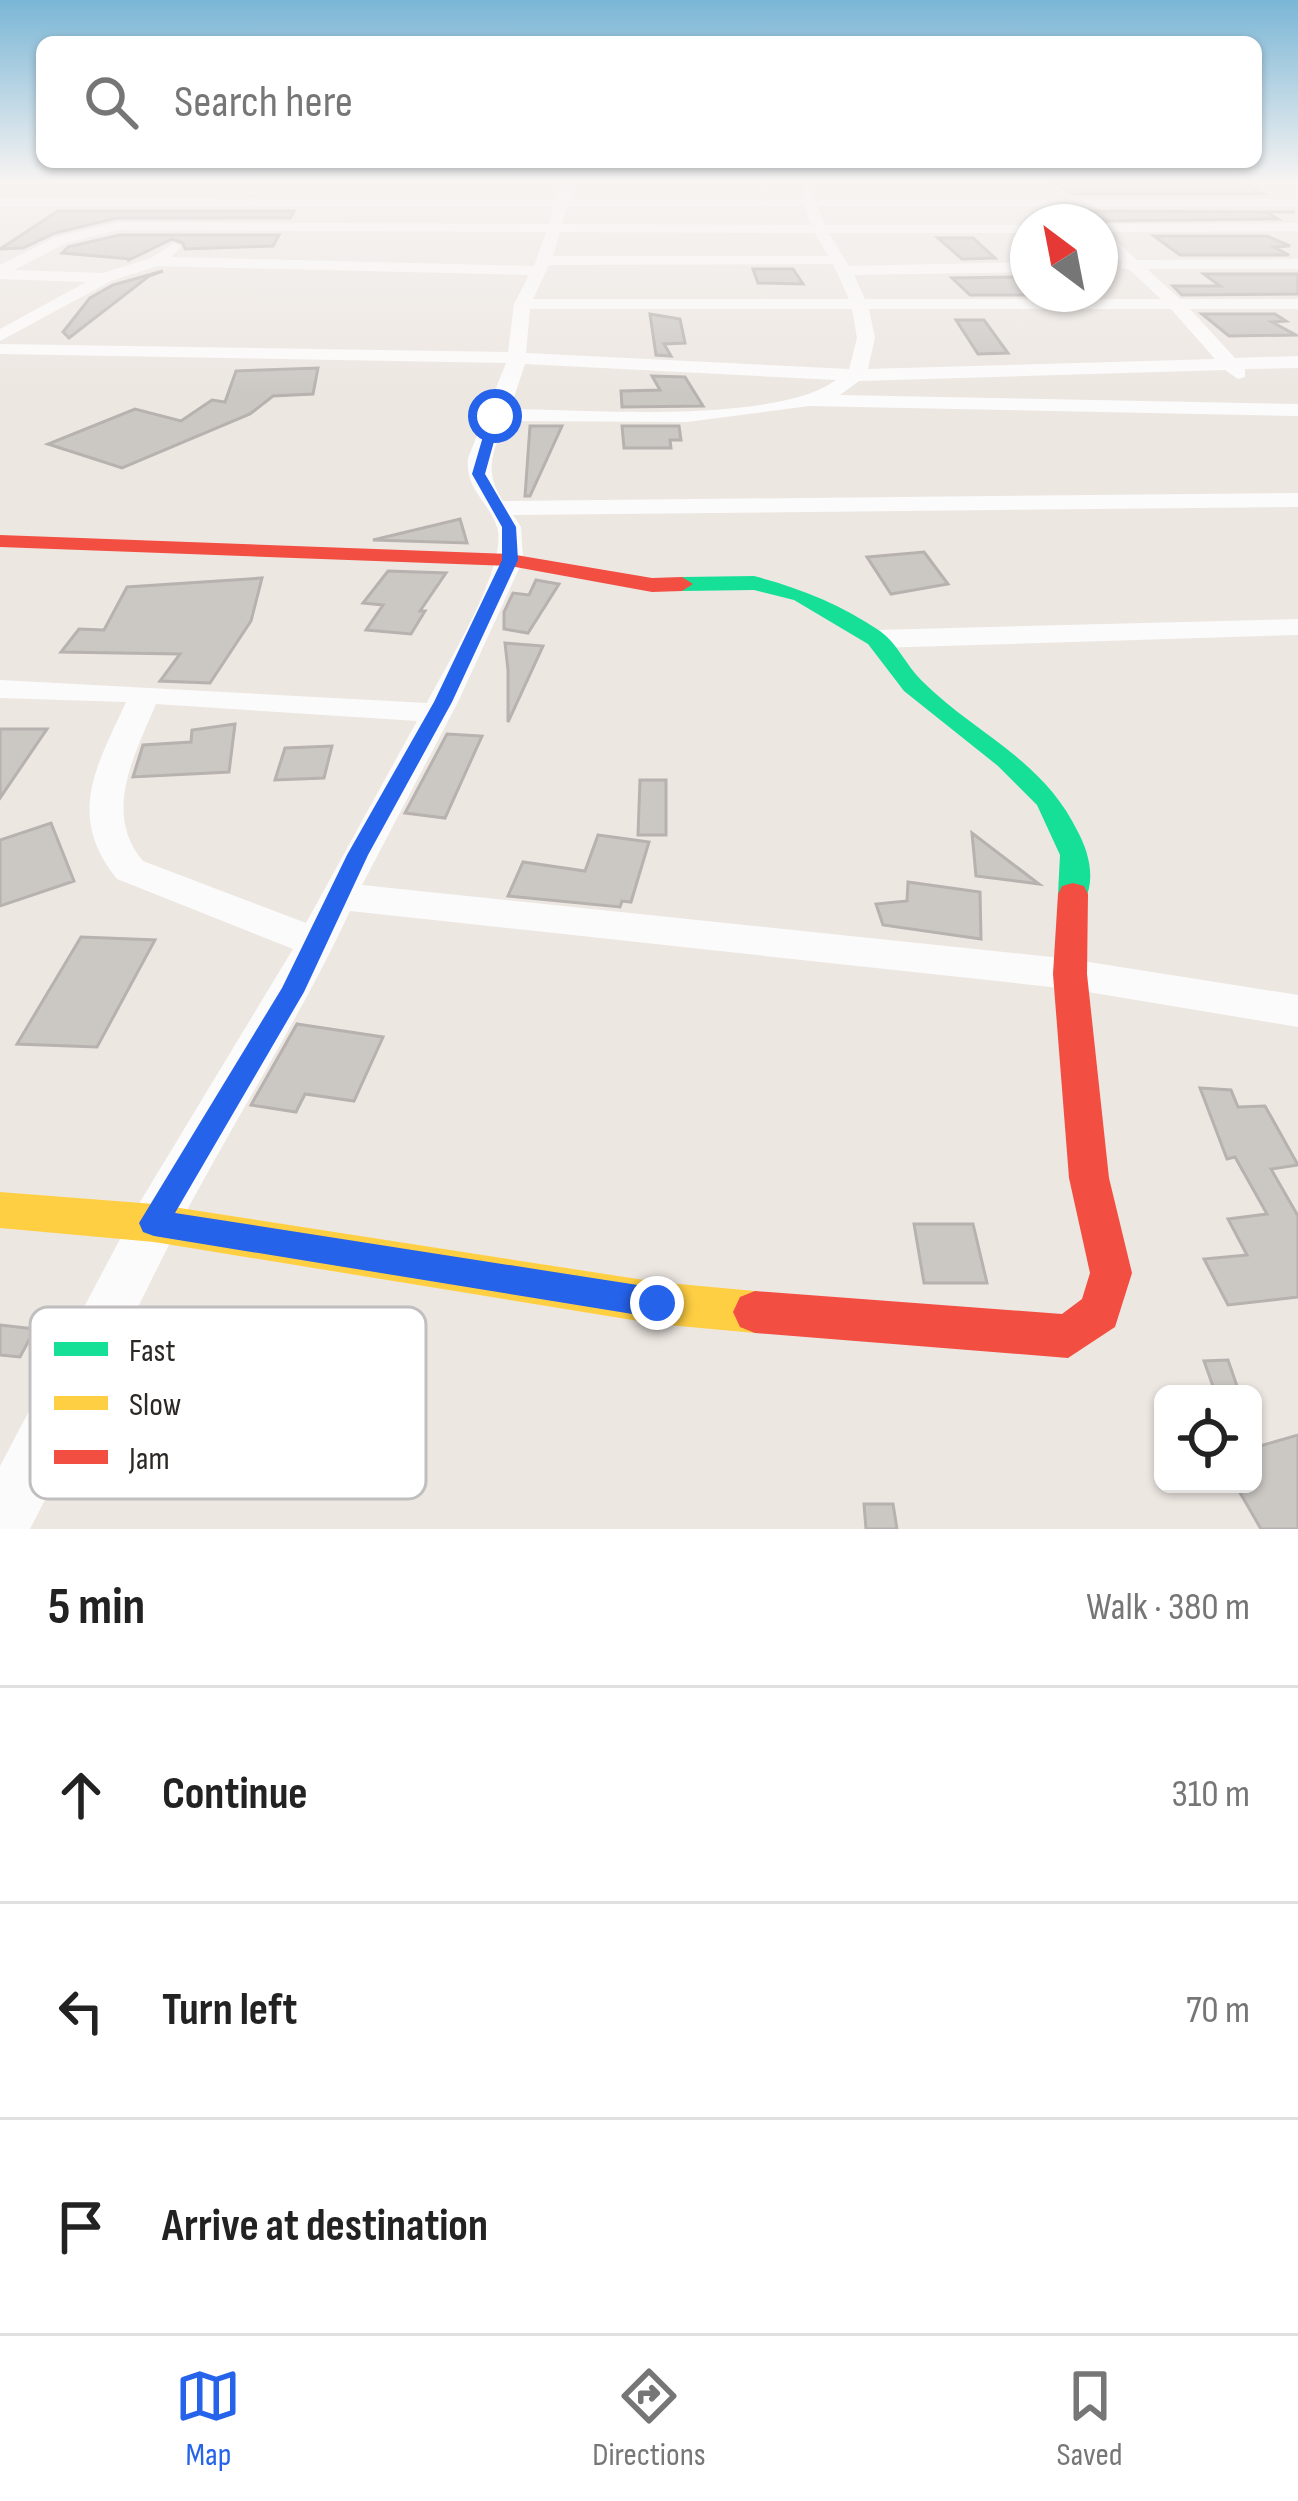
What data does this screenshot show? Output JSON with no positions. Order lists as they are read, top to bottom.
{
  "legend": ["Fast", "Slow", "Jam"],
  "north": "top left",
  "page": {
    "search": "Search here",
    "heading": ["5 min", "Walk · 380 m"],
    "list": [
      ["Continue", "310 m"],
      ["Turn left", "70 m"],
      "Arrive at destination"
    ],
    "nav": ["Map", "Directions", "Saved"]
  }
}
